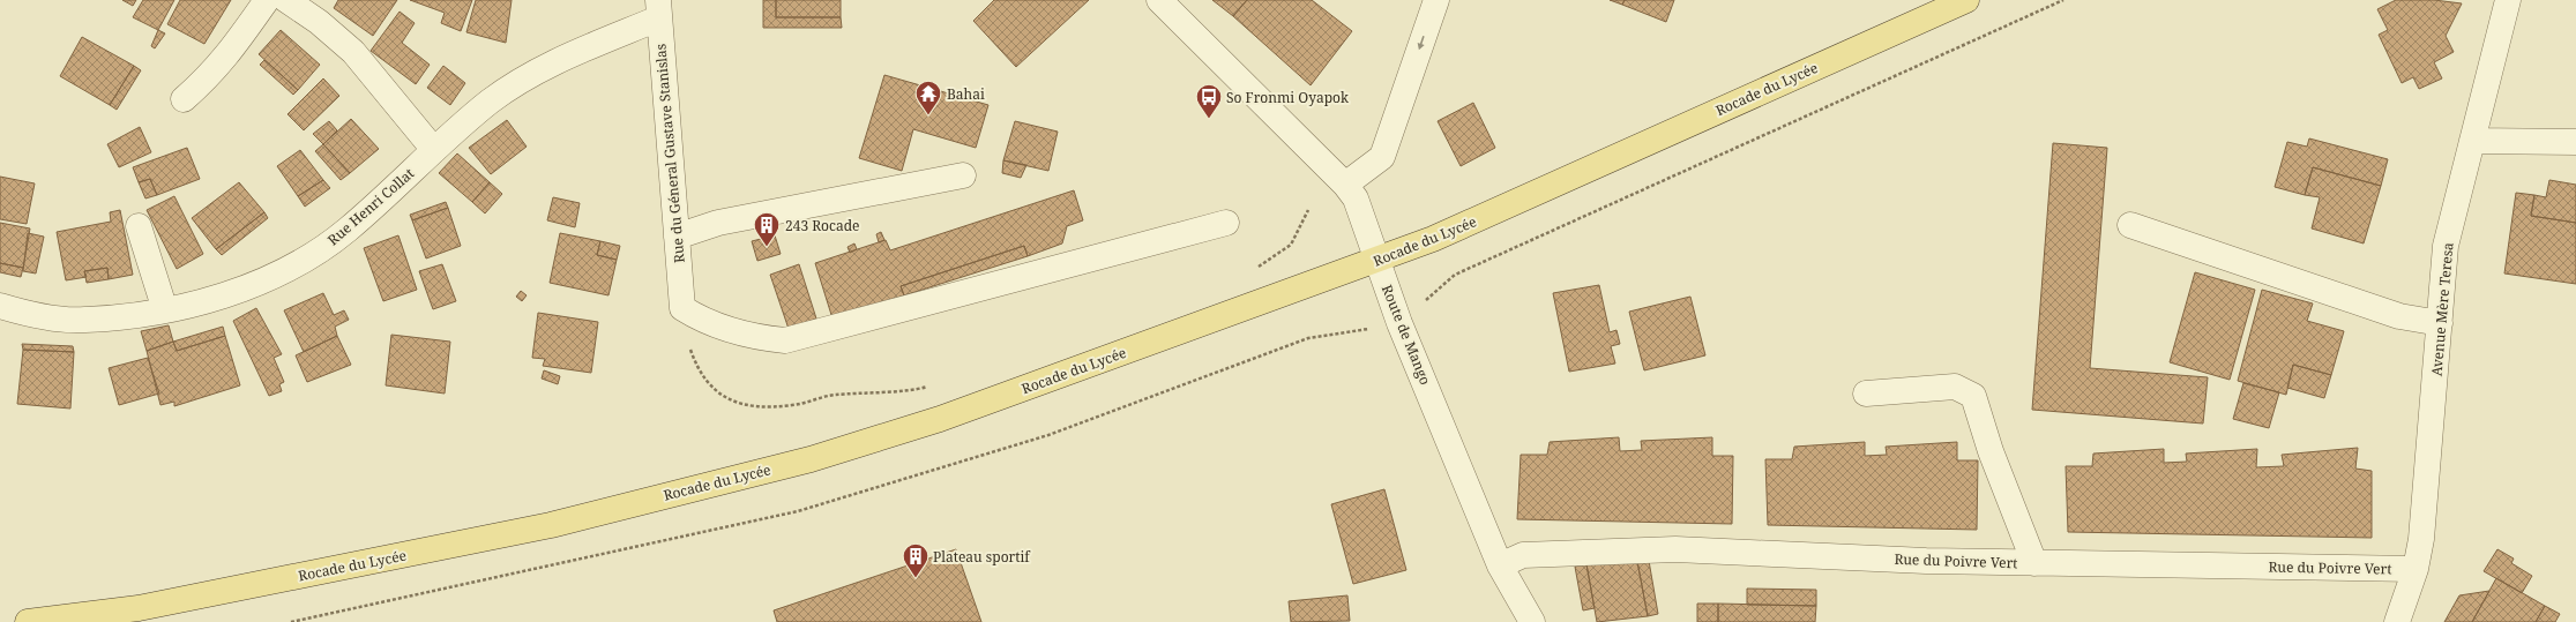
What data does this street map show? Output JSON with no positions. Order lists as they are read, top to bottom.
{
  "streets": {
    "main road": ["Rocade du Lycée"],
    "street": [
      "Rue du Géneral Gustave Stanislas",
      "Rue Henri Collat",
      "Avenue Mère Teresa",
      "Route de Mango",
      "Rue du Poivre Vert"
    ]
  },
  "crossings": [
    ["Rocade du Lycée", "Route de Mango"],
    ["Rue du Géneral Gustave Stanislas", "Rue Henri Collat"],
    ["Avenue Mère Teresa", "Rue du Poivre Vert"],
    ["Route de Mango", "Rue du Poivre Vert"]
  ],
  "places": {
    "temple": ["Bahai"],
    "bus stop": ["So Fronmi Oyapok"],
    "building": ["243 Rocade", "Plateau sportif"]
  }
}
